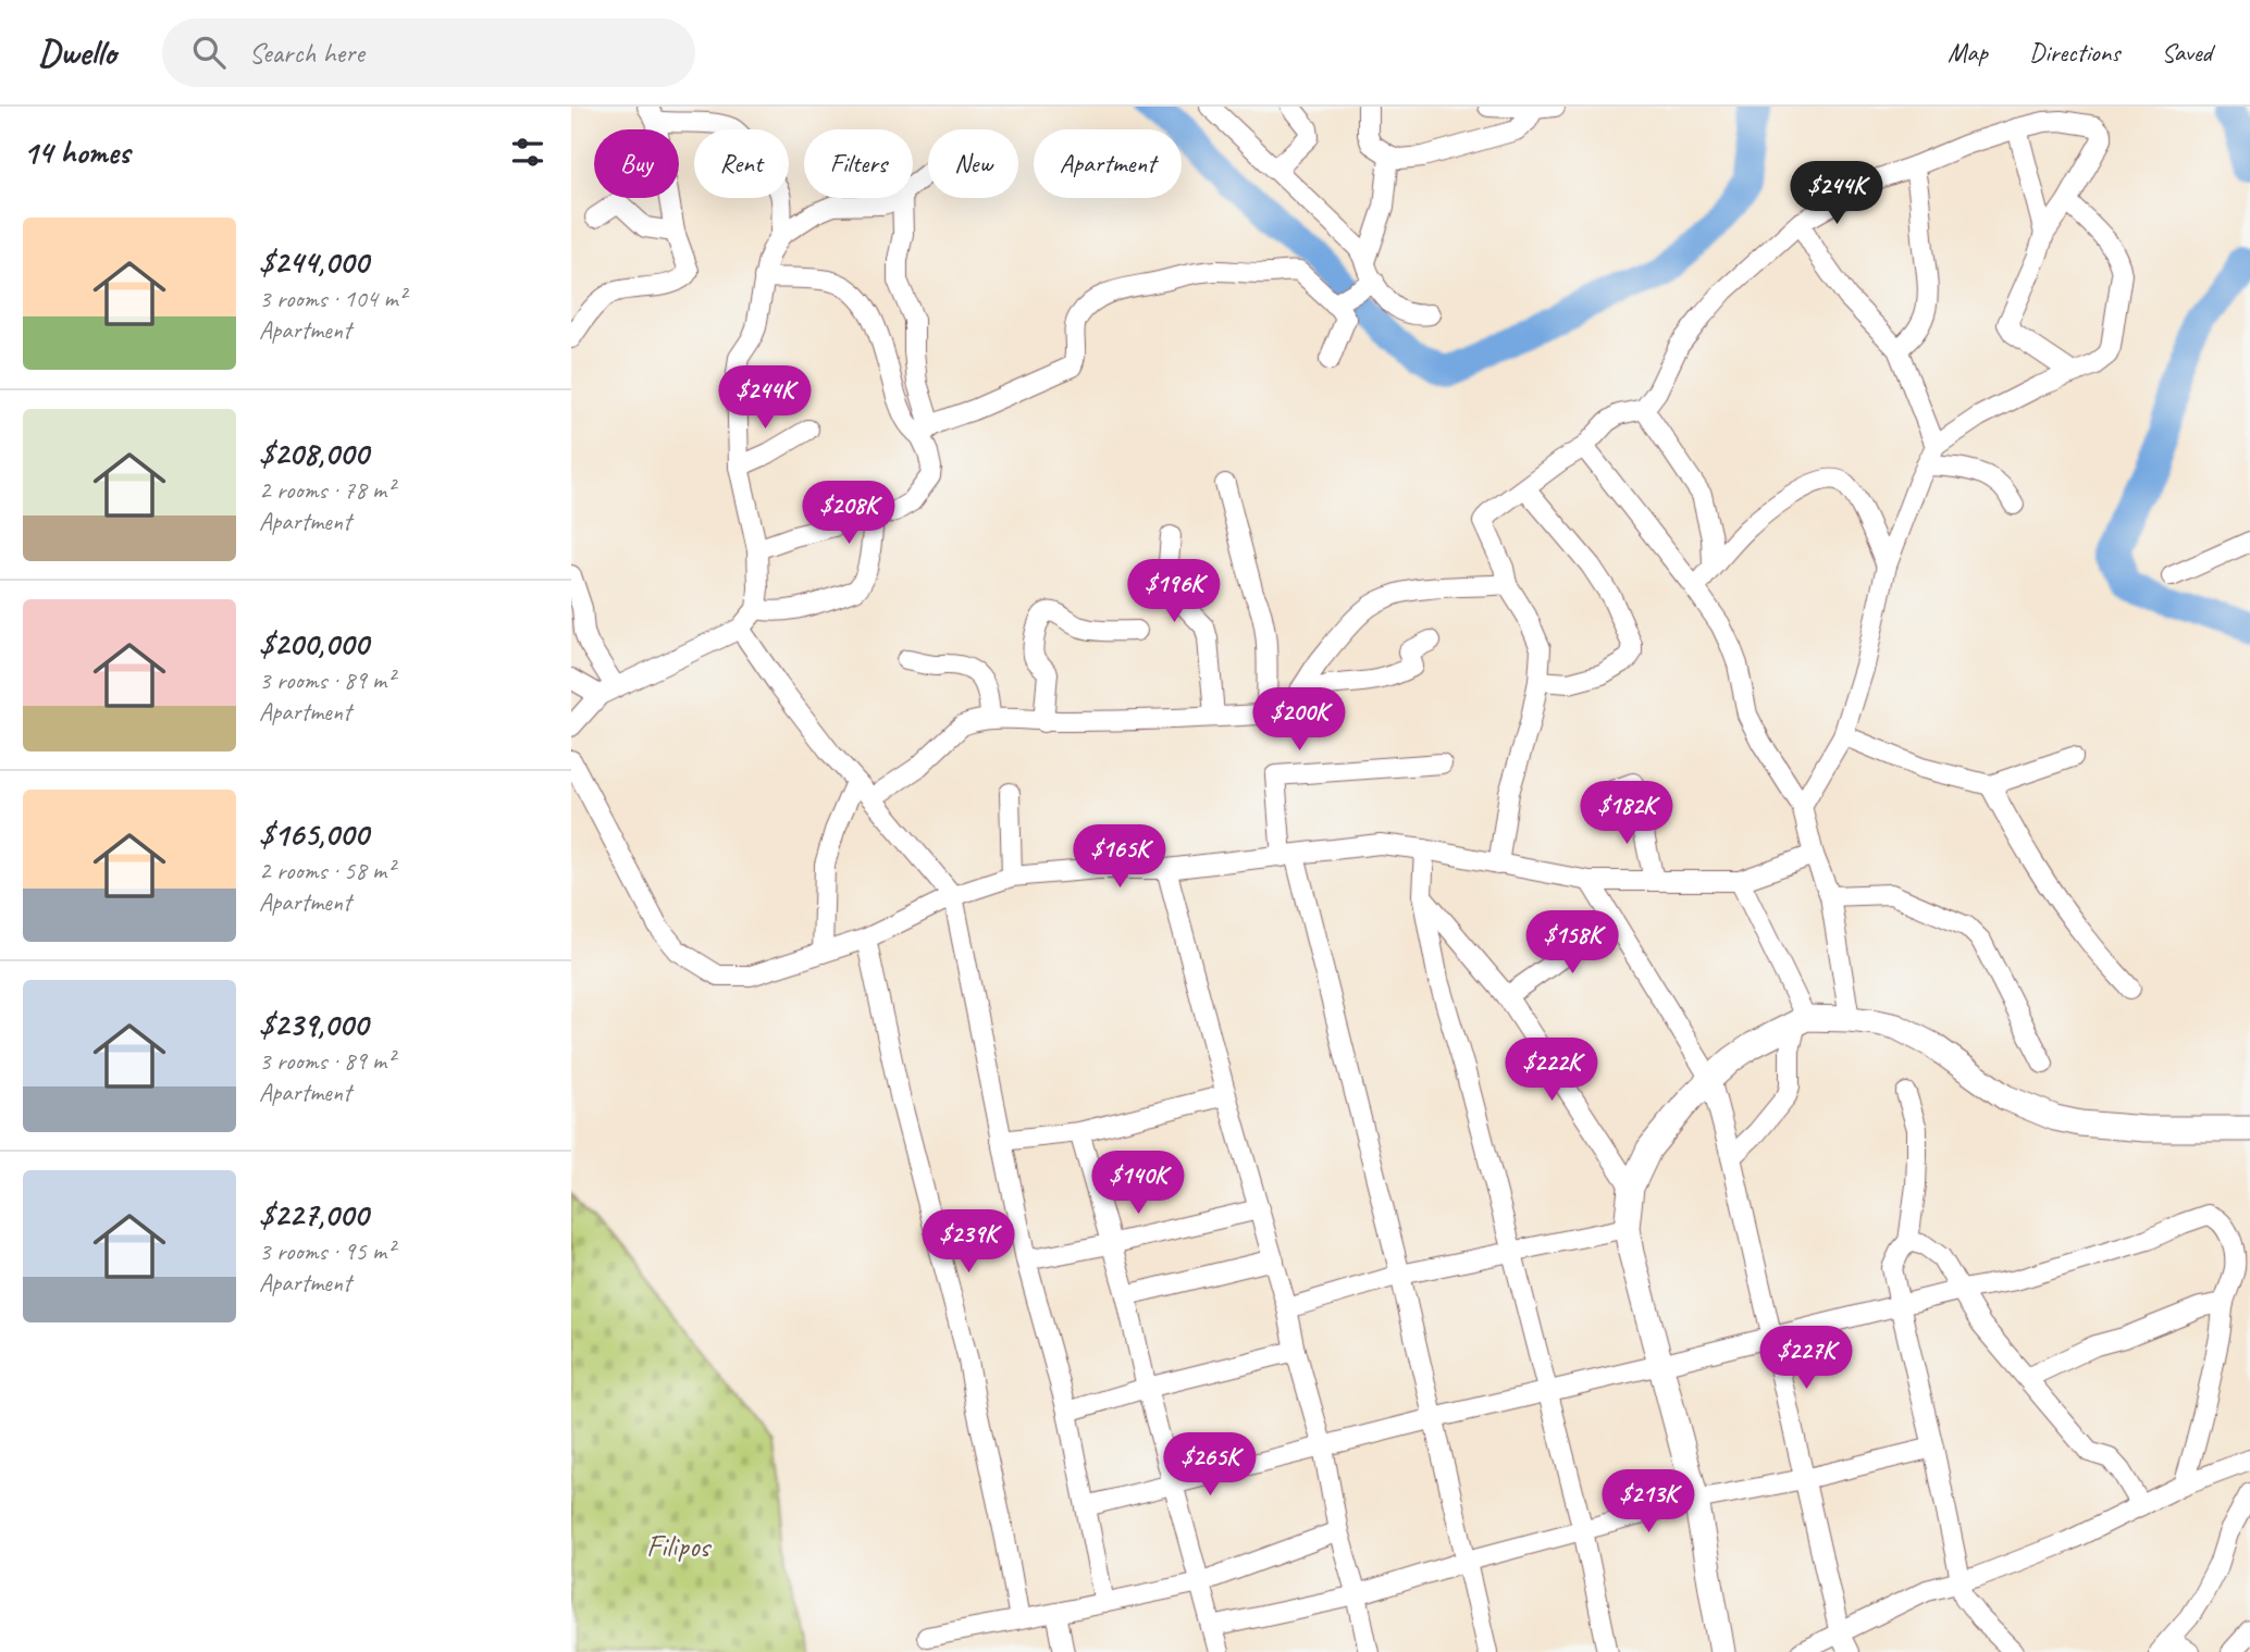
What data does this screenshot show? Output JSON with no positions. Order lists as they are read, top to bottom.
{
  "parks": ["Filipos"],
  "page": {
    "header": "Dwello",
    "search": "Search here",
    "nav": ["Map", "Directions", "Saved"],
    "heading": "14 homes",
    "chip": [
      "Buy",
      "Rent",
      "Filters",
      "New",
      "Apartment"
    ],
    "price": [
      "$244K",
      "$244K",
      "$208K",
      "$196K",
      "$200K",
      "$182K",
      "$165K",
      "$158K",
      "$222K",
      "$140K",
      "$239K",
      "$227K",
      "$265K",
      "$213K"
    ],
    "list": [
      {
        "name": "$244,000",
        "note": "3 rooms · 104 m² · Apartment"
      },
      {
        "name": "$208,000",
        "note": "2 rooms · 78 m² · Apartment"
      },
      {
        "name": "$200,000",
        "note": "3 rooms · 89 m² · Apartment"
      },
      {
        "name": "$165,000",
        "note": "2 rooms · 58 m² · Apartment"
      },
      {
        "name": "$239,000",
        "note": "3 rooms · 89 m² · Apartment"
      },
      {
        "name": "$227,000",
        "note": "3 rooms · 95 m² · Apartment"
      }
    ]
  }
}
